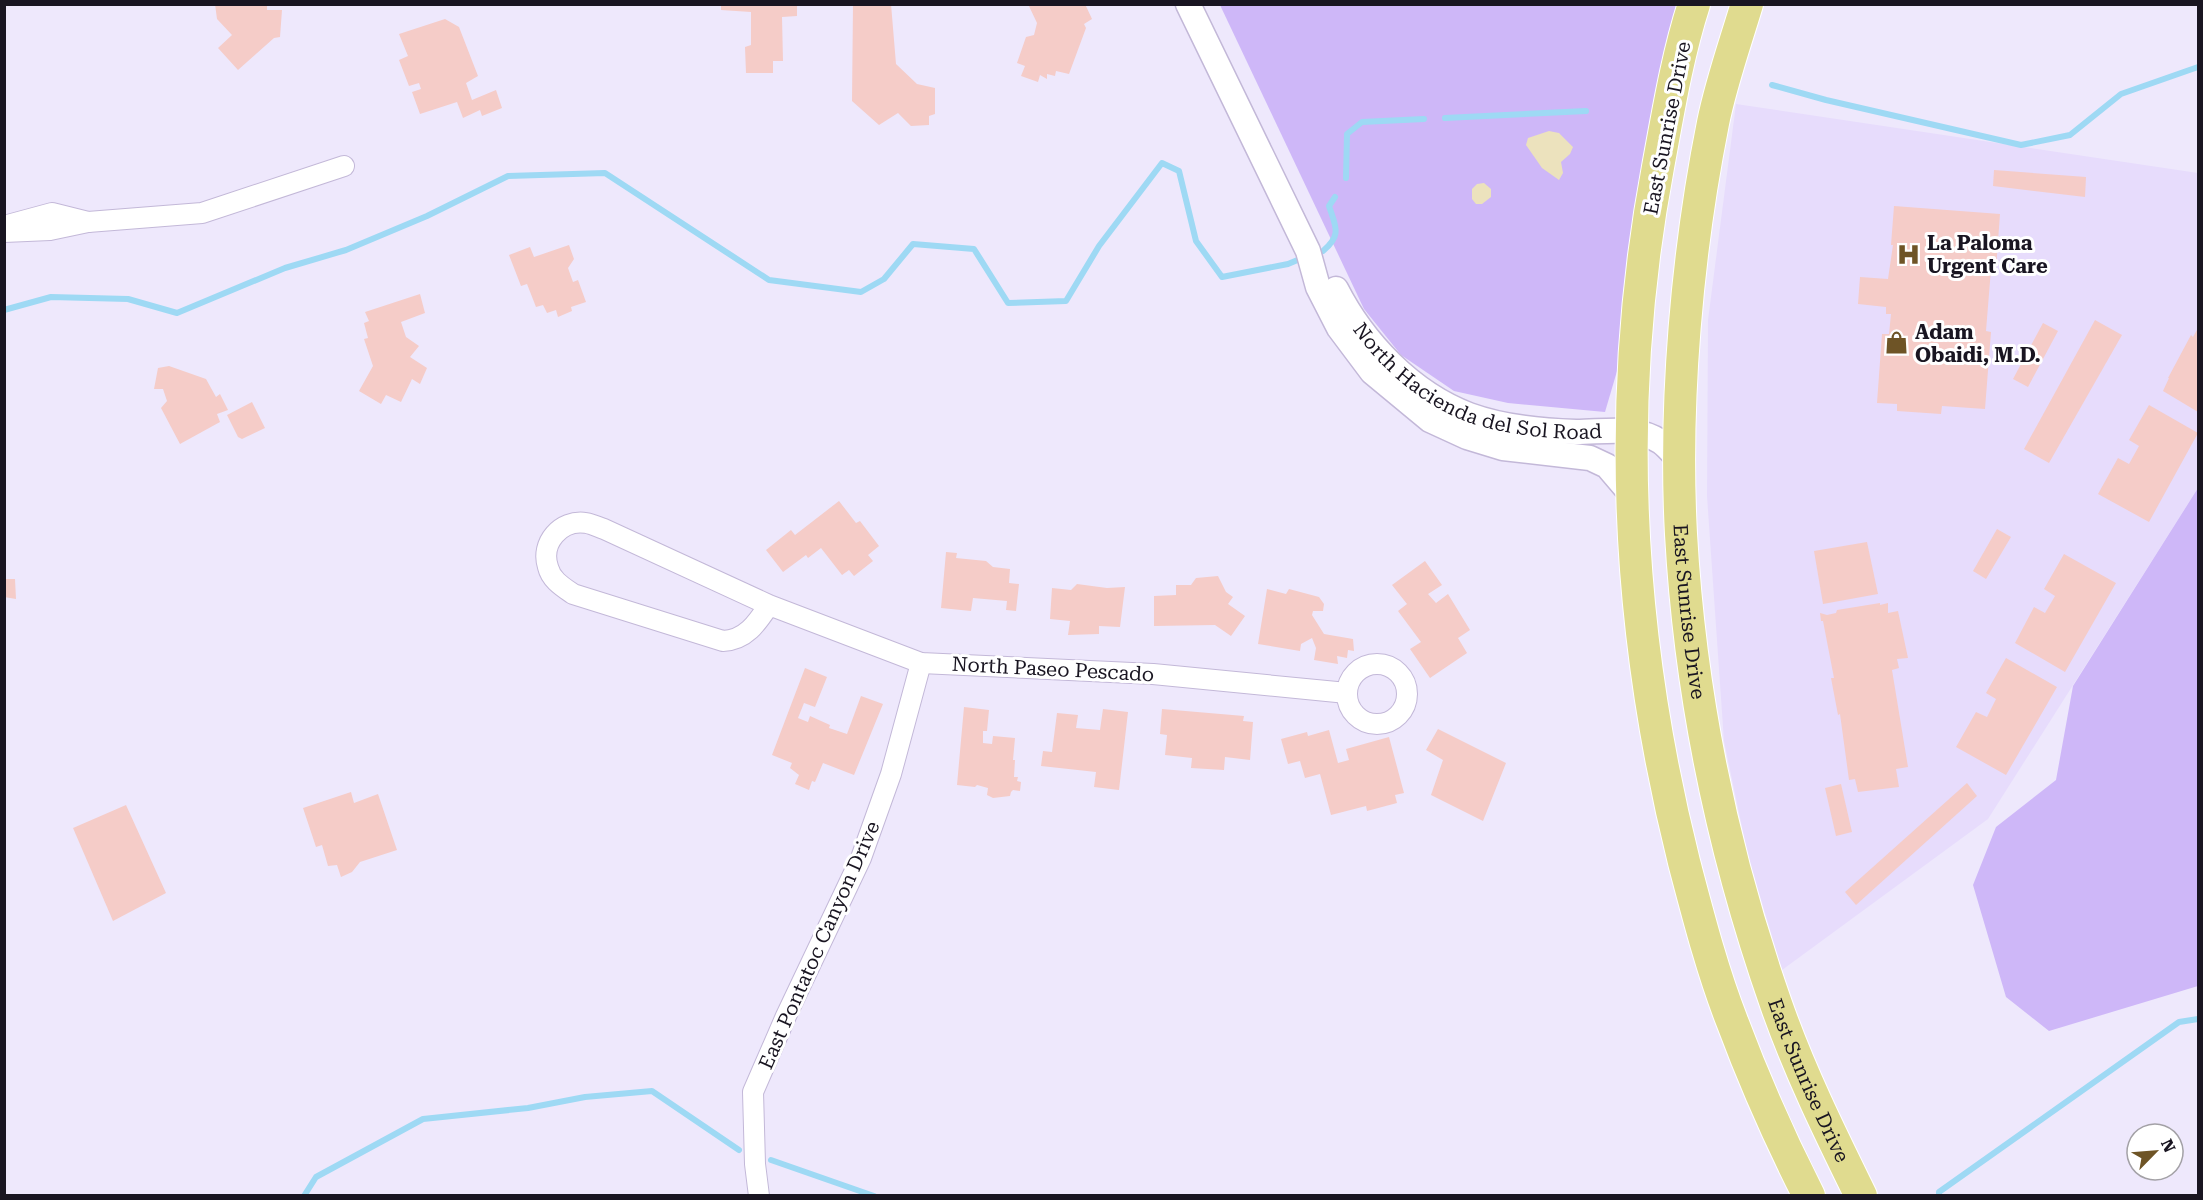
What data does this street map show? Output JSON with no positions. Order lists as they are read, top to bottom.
{
  "streets": {
    "main road": ["East Sunrise Drive"],
    "street": ["North Hacienda del Sol Road", "North Paseo Pescado", "East Pontatoc Canyon Drive"]
  },
  "crossings": [
    ["East Sunrise Drive", "North Hacienda del Sol Road"],
    ["North Paseo Pescado", "East Pontatoc Canyon Drive"]
  ],
  "places": {
    "hospital": ["La Paloma Urgent Care"],
    "shop": ["Adam Obaidi, M.D."]
  },
  "north": "top right"
}
